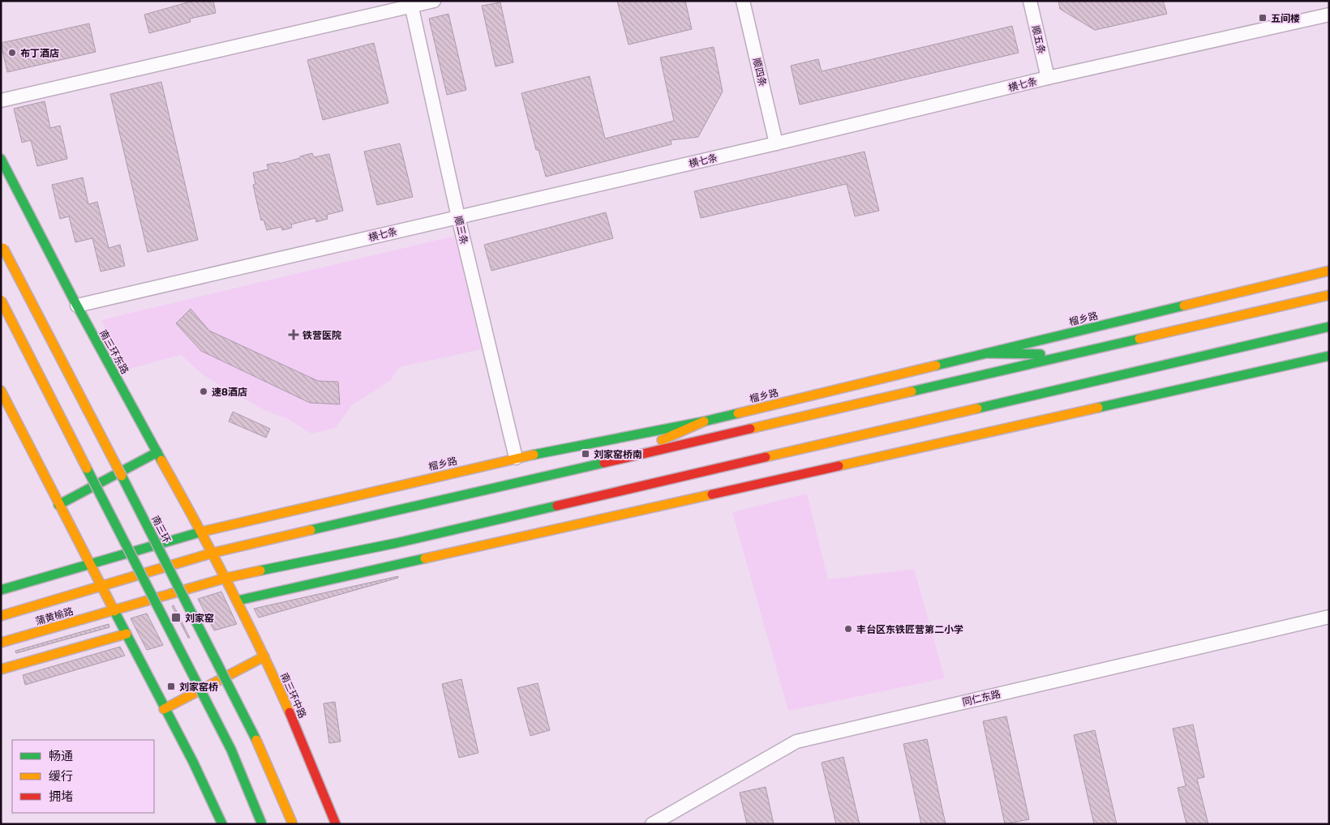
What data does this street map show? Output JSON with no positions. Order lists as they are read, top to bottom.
{
  "streets": {
    "main road": [
      "榴乡路",
      "南三环东路",
      "南三环",
      "蒲黄榆路",
      "南三环中路"
    ],
    "street": [
      "顺五条",
      "顺四条",
      "横七条",
      "顺三条",
      "同仁东路"
    ]
  },
  "crossings": [
    ["顺五条", "横七条"],
    ["顺四条", "横七条"],
    ["横七条", "顺三条"],
    ["横七条", "南三环东路"],
    ["顺三条", "榴乡路"],
    ["榴乡路", "南三环东路"],
    ["南三环东路", "蒲黄榆路"],
    ["南三环东路", "南三环中路"],
    ["蒲黄榆路", "南三环中路"]
  ],
  "places": {
    "transit": [
      "五间楼",
      "刘家窑桥南",
      "刘家窑",
      "刘家窑桥"
    ],
    "other": ["布丁酒店", "速8酒店", "丰台区东铁匠营第二小学"],
    "health": ["铁营医院"]
  },
  "legend": ["畅通", "缓行", "拥堵"]
}
